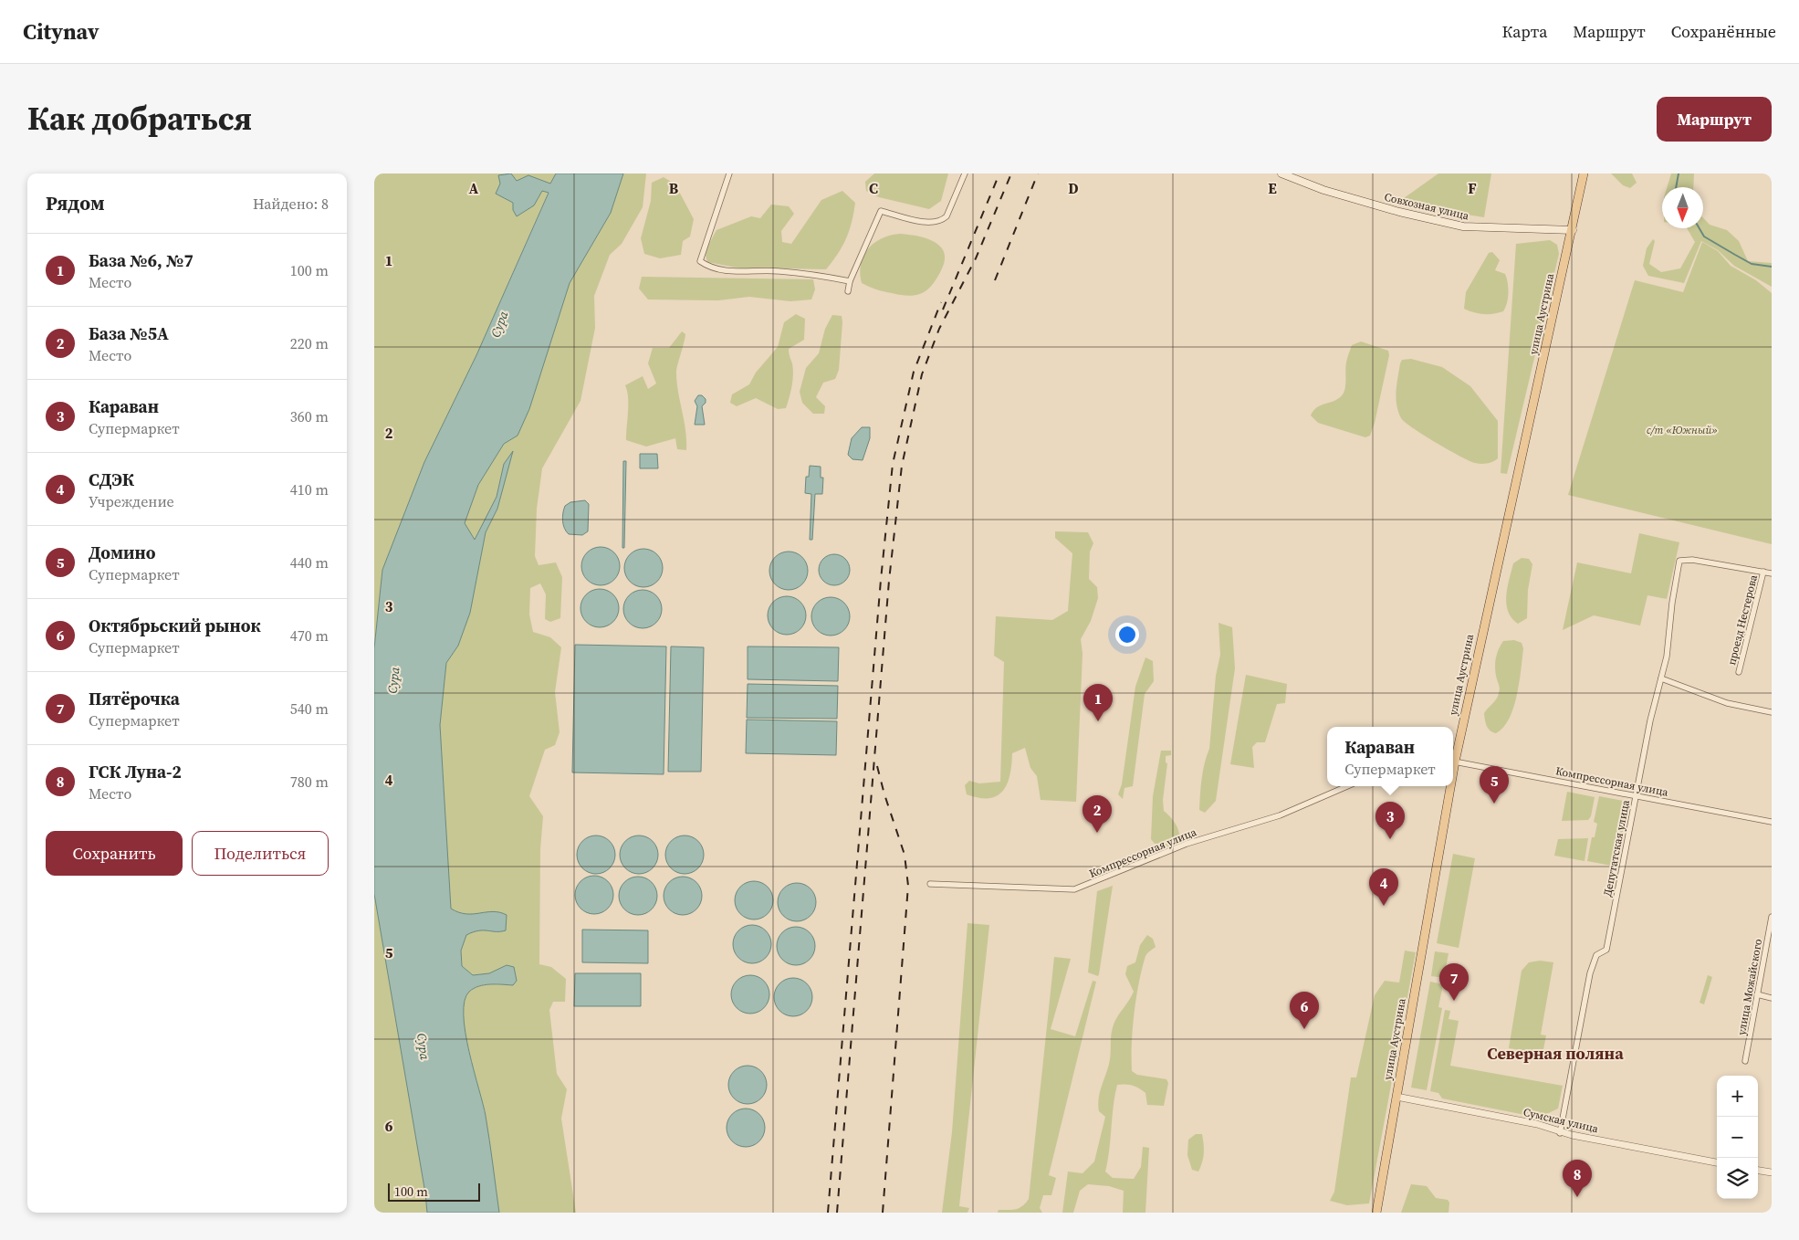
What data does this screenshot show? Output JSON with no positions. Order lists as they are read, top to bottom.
{
  "streets": {
    "main road": ["Совхозная улица", "улица Аустрина"],
    "street": [
      "проезд Нестерова",
      "Компрессорная улица",
      "Депутатская улица",
      "улица Можайского",
      "Сумская улица"
    ]
  },
  "crossings": [
    ["Совхозная улица", "улица Аустрина"],
    ["улица Аустрина", "Сумская улица"],
    ["проезд Нестерова", "Депутатская улица"],
    ["Компрессорная улица", "Депутатская улица"],
    ["Депутатская улица", "Сумская улица"]
  ],
  "districts": ["Северная поляна"],
  "water": ["Сура"],
  "parks": ["с/т «Южный»"],
  "scale_bar": "100 m",
  "north": "bottom",
  "page": {
    "header": "Citynav",
    "nav": ["Карта", "Маршрут", "Сохранённые"],
    "title": "Как добраться",
    "buttons": [
      "Маршрут",
      ["Сохранить", "Поделиться"]
    ],
    "heading": ["Рядом", "Найдено: 8"],
    "list": [
      {
        "mark": "1",
        "name": "База №6, №7",
        "note": "Место",
        "value": "100 m"
      },
      {
        "mark": "2",
        "name": "База №5А",
        "note": "Место",
        "value": "220 m"
      },
      {
        "mark": "3",
        "name": "Караван",
        "note": "Супермаркет",
        "value": "360 m"
      },
      {
        "mark": "4",
        "name": "СДЭК",
        "note": "Учреждение",
        "value": "410 m"
      },
      {
        "mark": "5",
        "name": "Домино",
        "note": "Супермаркет",
        "value": "440 m"
      },
      {
        "mark": "6",
        "name": "Октябрьский рынок",
        "note": "Супермаркет",
        "value": "470 m"
      },
      {
        "mark": "7",
        "name": "Пятёрочка",
        "note": "Супермаркет",
        "value": "540 m"
      },
      {
        "mark": "8",
        "name": "ГСК Луна-2",
        "note": "Место",
        "value": "780 m"
      }
    ],
    "pins": [
      "1",
      "5",
      "2",
      "3",
      "4",
      "7",
      "6",
      "8"
    ],
    "popup": ["Караван", "Супермаркет"],
    "map_buttons": ["+", "−"],
    "scale": "100 m"
  },
  "grid": {
    "columns": [
      "A",
      "B",
      "C",
      "D",
      "E",
      "F"
    ],
    "rows": [
      "1",
      "2",
      "3",
      "4",
      "5",
      "6"
    ]
  }
}
